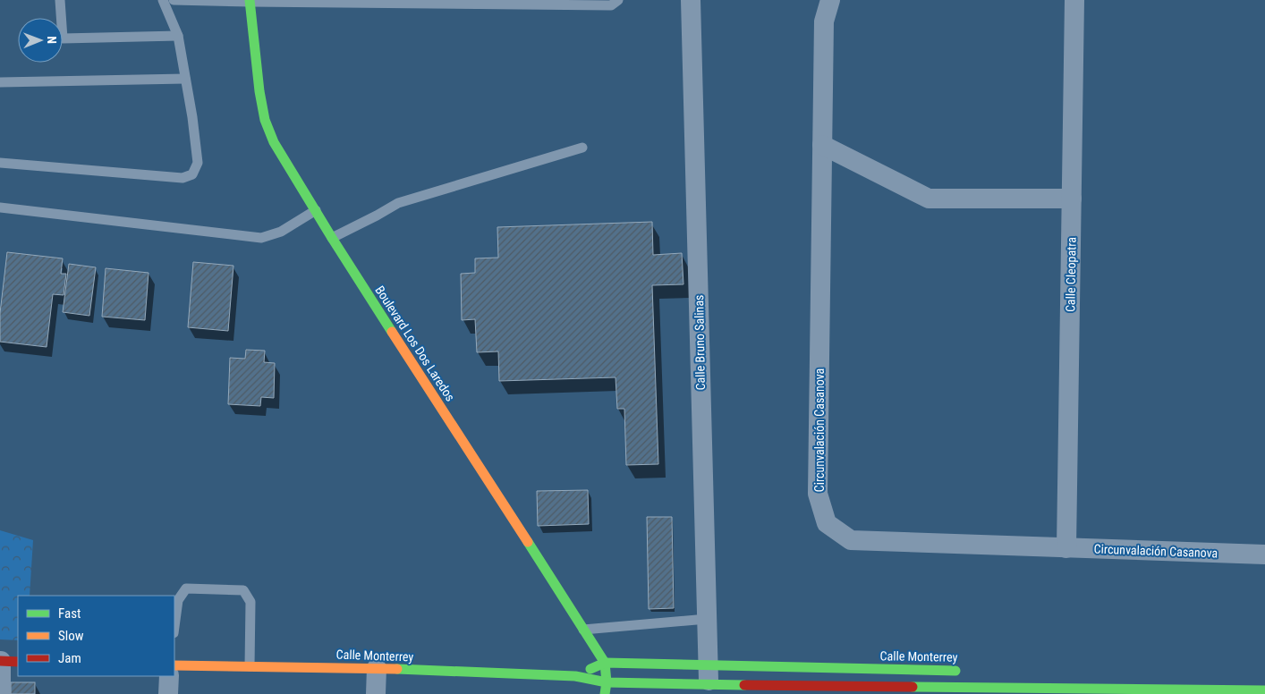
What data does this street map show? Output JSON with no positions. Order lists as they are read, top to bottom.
{
  "streets": {
    "street": [
      "Calle Cleopatra",
      "Calle Bruno Salinas",
      "Boulevard Los Dos Laredos",
      "Circunvalación Casanova",
      "Calle Monterrey"
    ]
  },
  "crossings": [
    ["Calle Cleopatra", "Circunvalación Casanova"],
    ["Calle Bruno Salinas", "Calle Monterrey"],
    ["Boulevard Los Dos Laredos", "Calle Monterrey"]
  ],
  "legend": ["Fast", "Slow", "Jam"],
  "north": "right"
}
